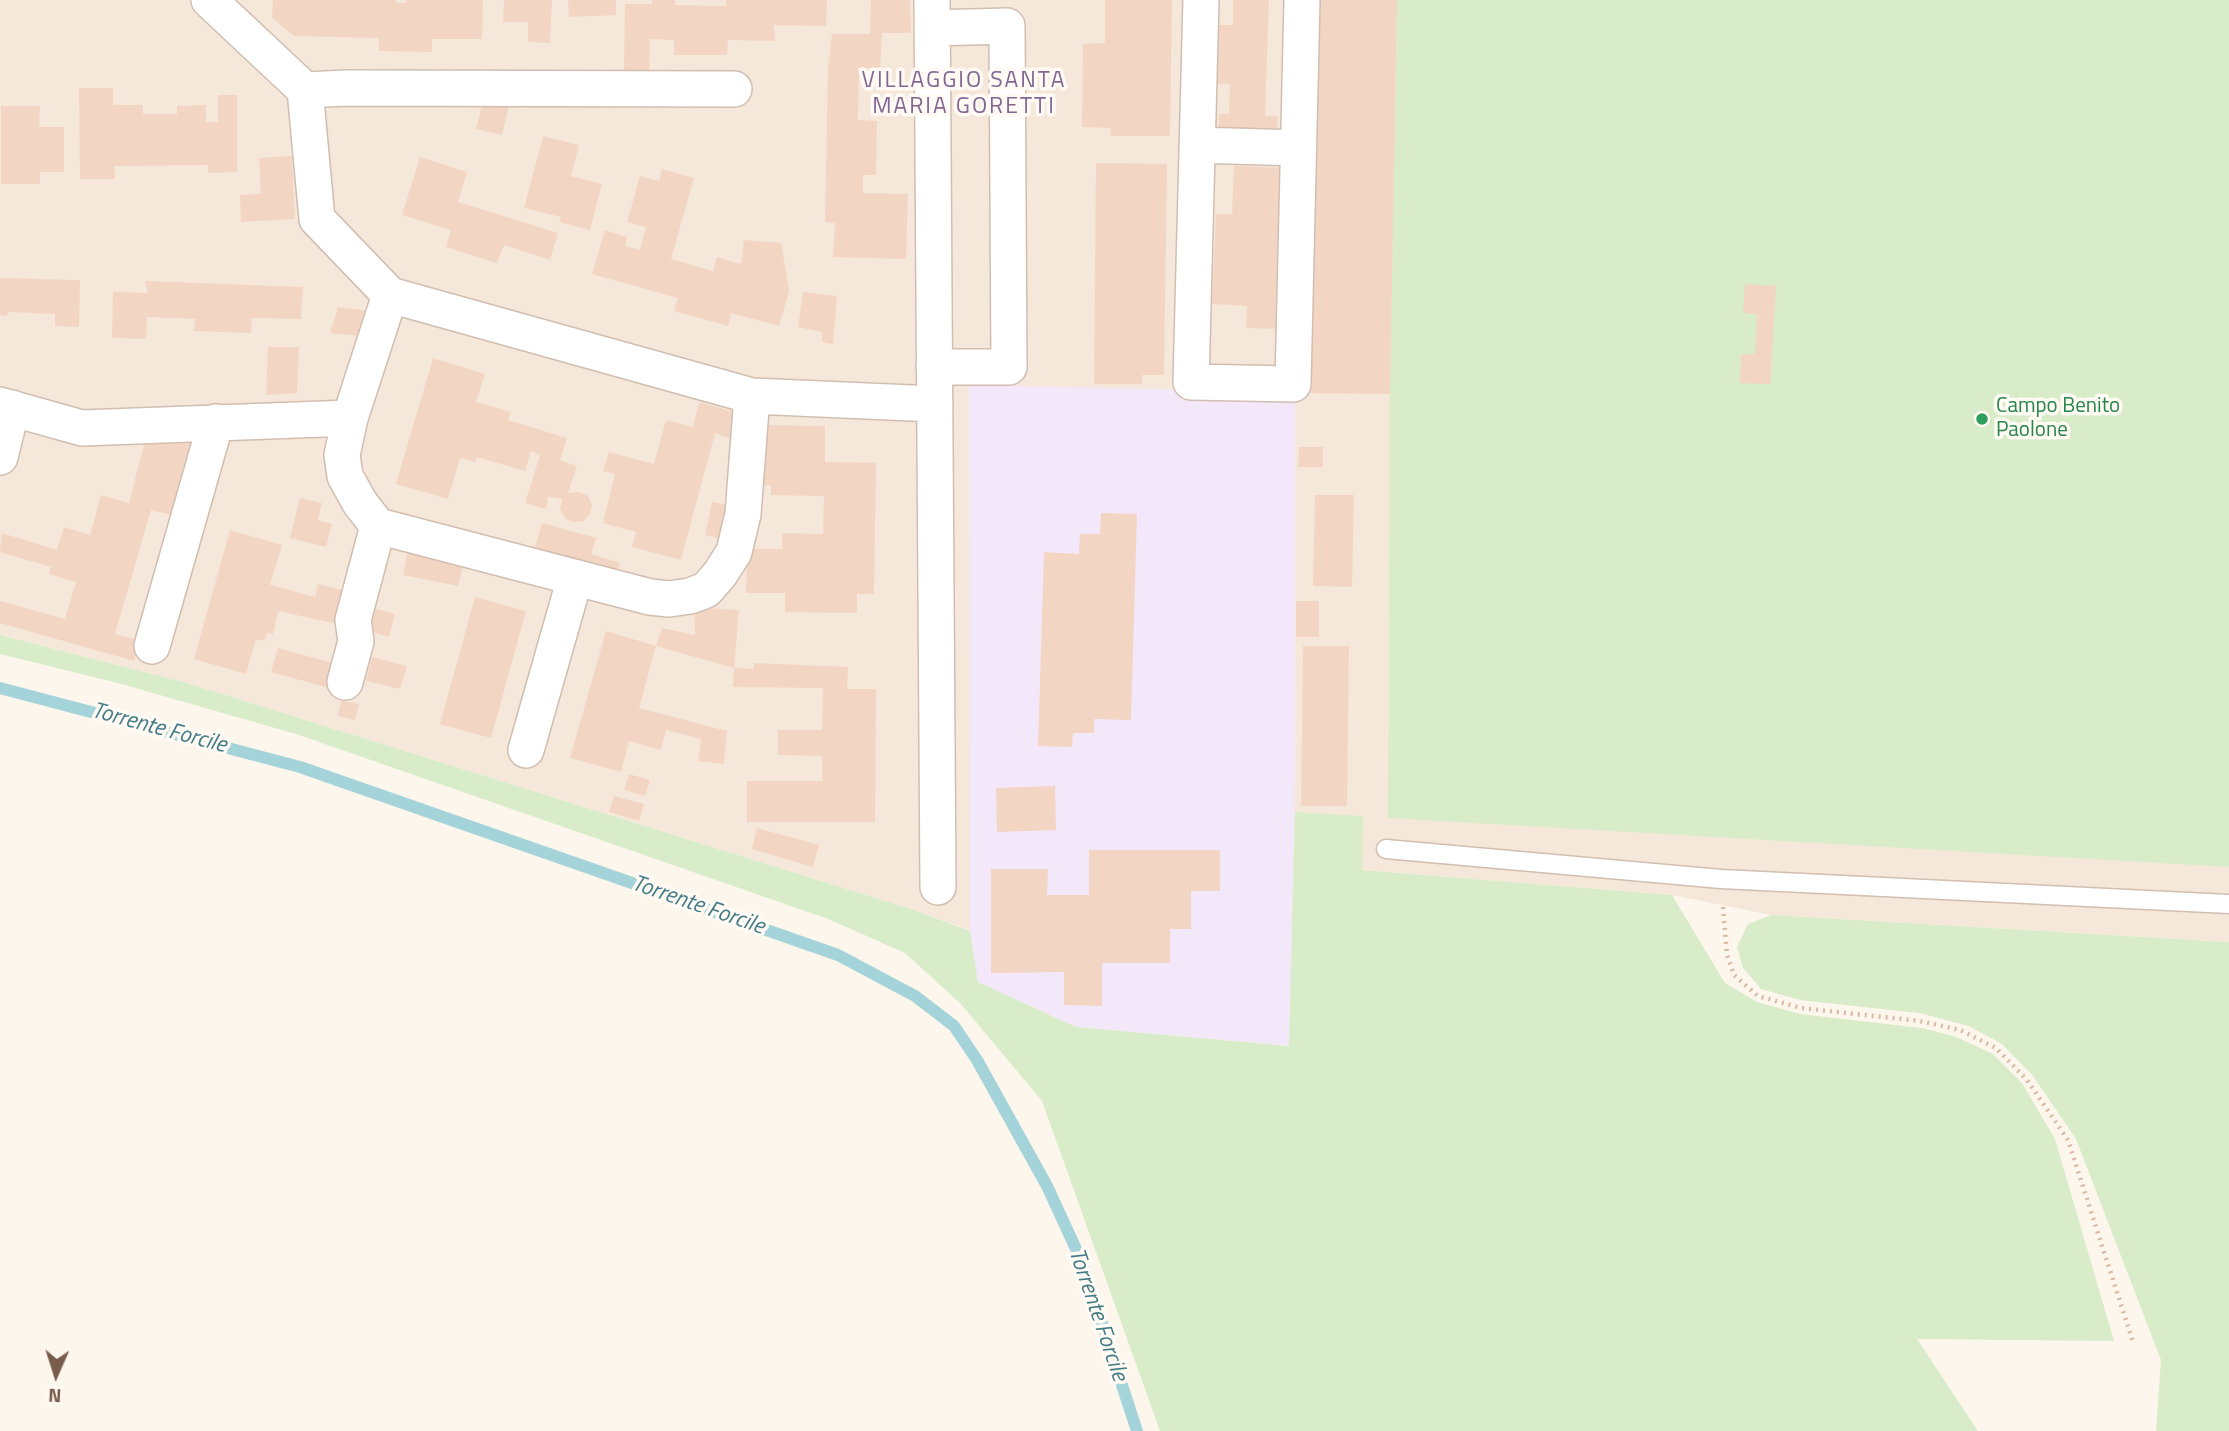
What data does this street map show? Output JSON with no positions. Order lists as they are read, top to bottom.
{
  "districts": ["VILLAGGIO SANTA MARIA GORETTI"],
  "water": ["Torrente Forcile"],
  "places": ["Campo Benito Paolone"],
  "north": "bottom"
}
